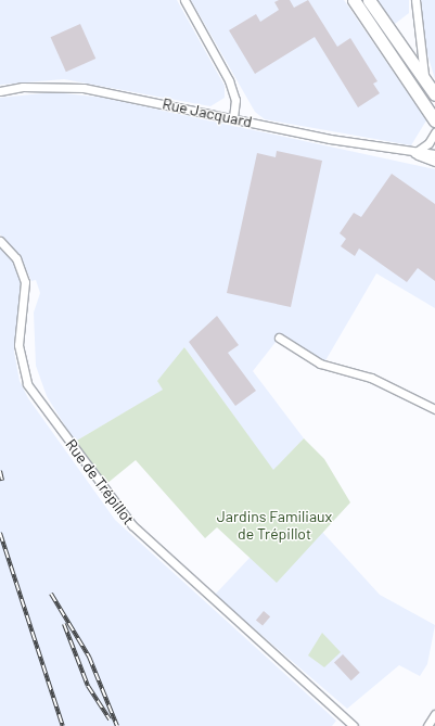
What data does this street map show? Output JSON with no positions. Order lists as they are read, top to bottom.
{
  "streets": {
    "street": ["Rue Jacquard", "Rue de Trépillot"]
  },
  "parks": ["Jardins Familiaux de Trépillot"]
}
